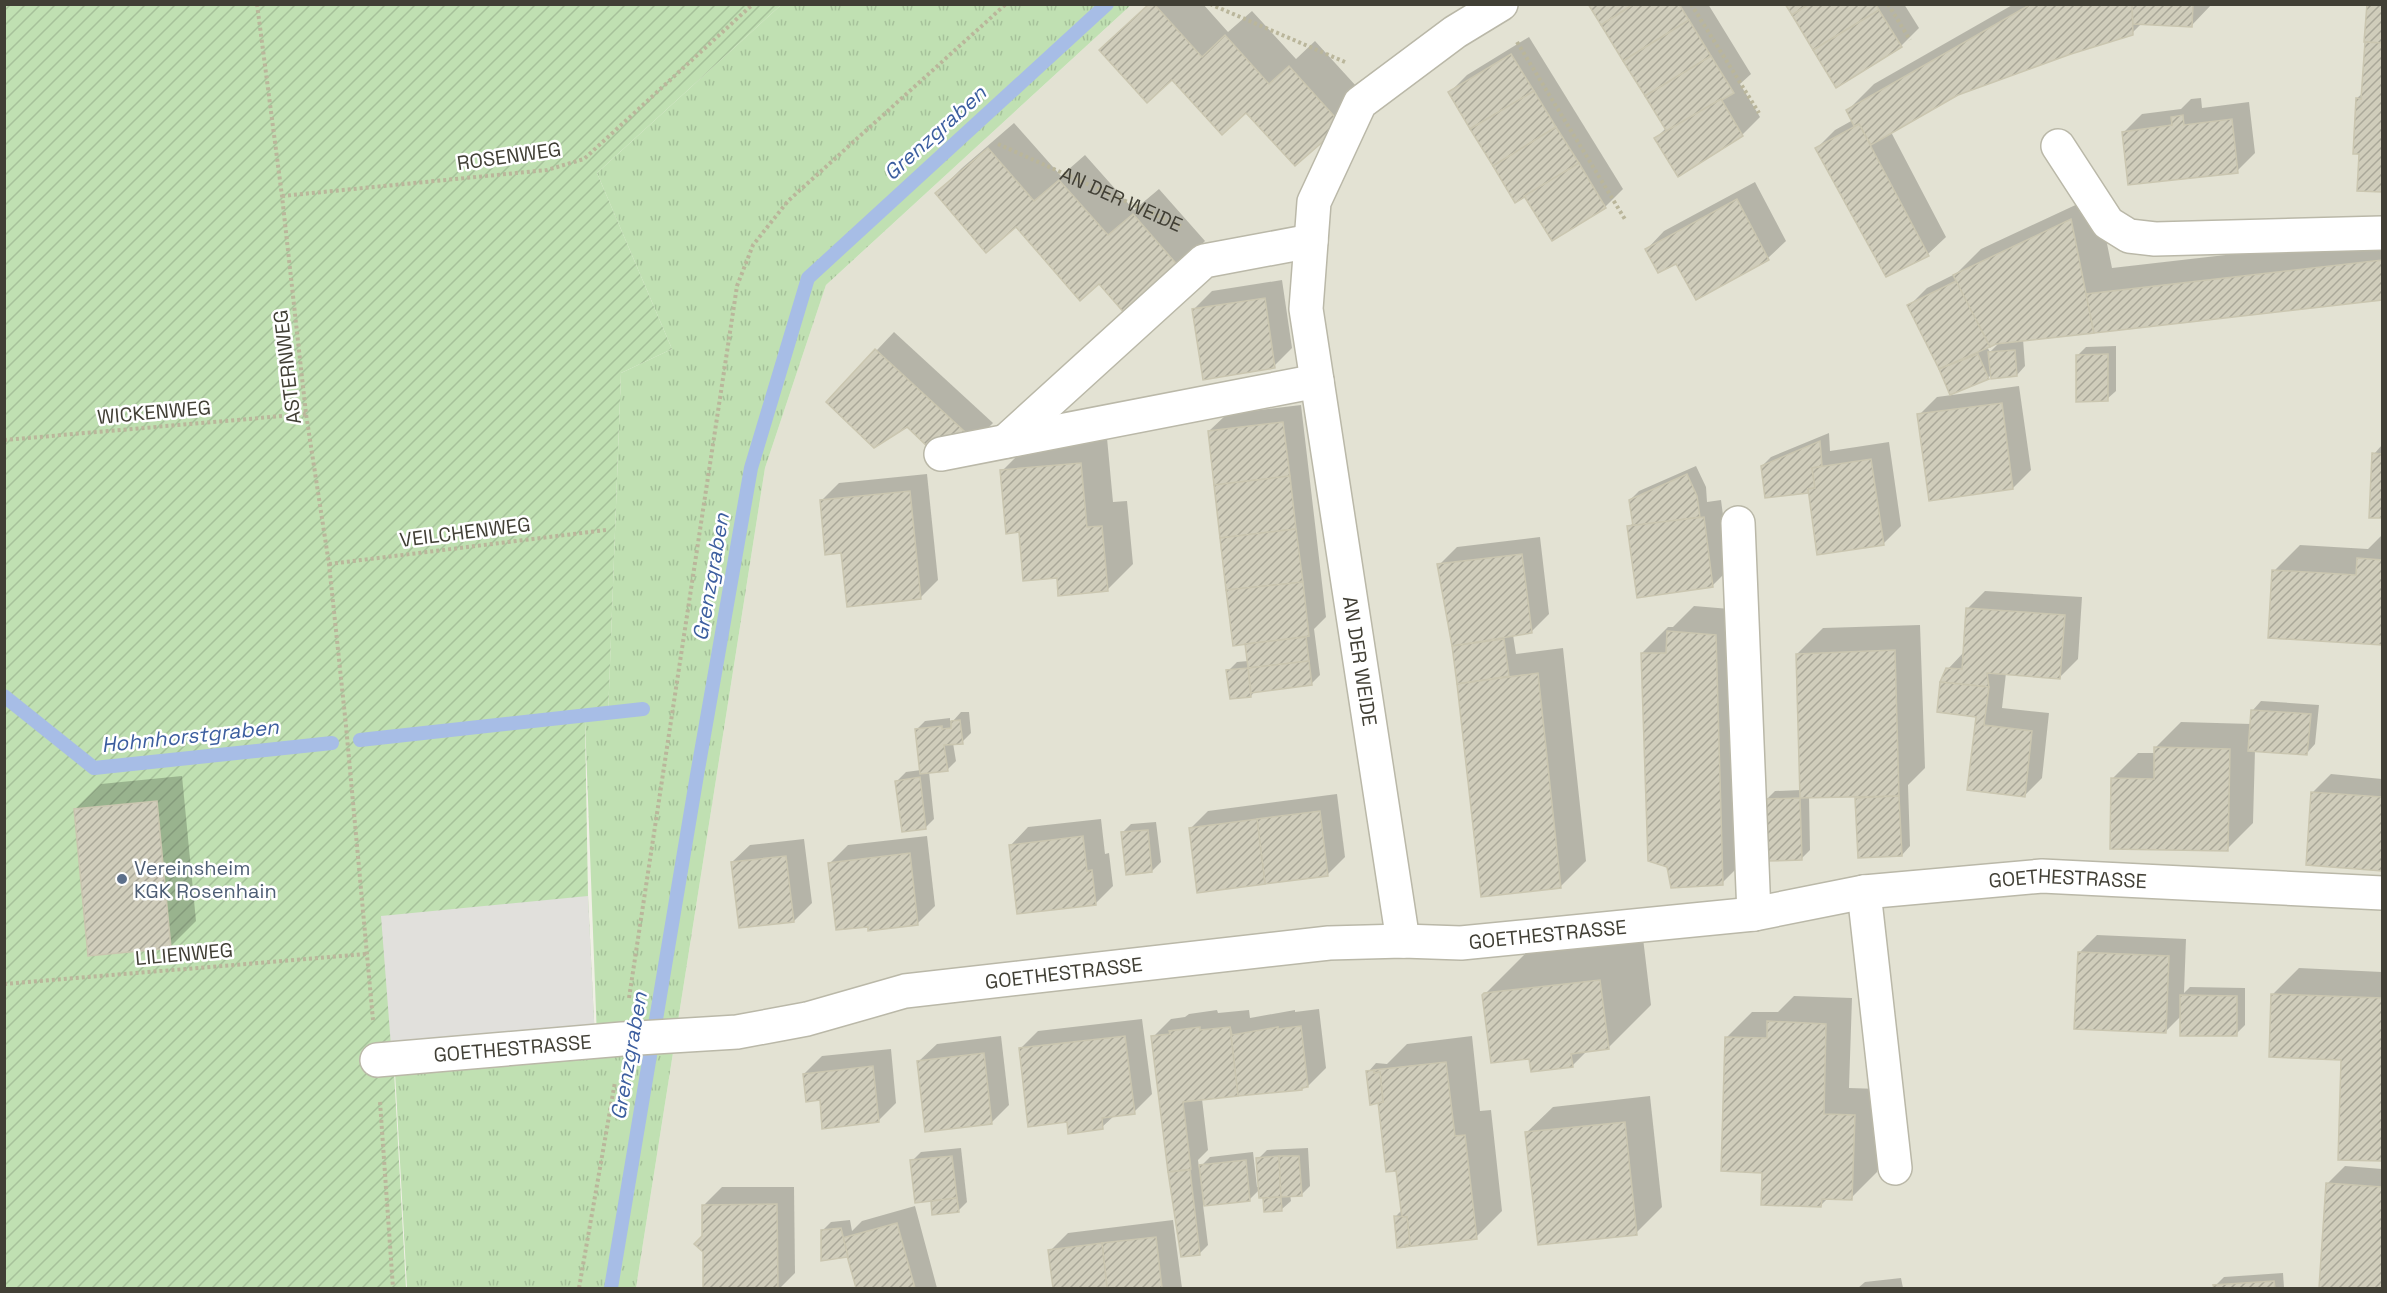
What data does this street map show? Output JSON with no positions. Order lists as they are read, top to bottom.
{
  "streets": {
    "street": ["AN DER WEIDE", "GOETHESTRASSE"],
    "path": [
      "ROSENWEG",
      "ASTERNWEG",
      "WICKENWEG",
      "VEILCHENWEG",
      "LILIENWEG"
    ]
  },
  "crossings": [
    ["ROSENWEG", "ASTERNWEG"],
    ["AN DER WEIDE", "GOETHESTRASSE"],
    ["ASTERNWEG", "WICKENWEG"],
    ["ASTERNWEG", "VEILCHENWEG"]
  ],
  "water": ["Grenzgraben", "Hohnhorstgraben"],
  "places": ["Vereinsheim KGK Rosenhain"]
}
